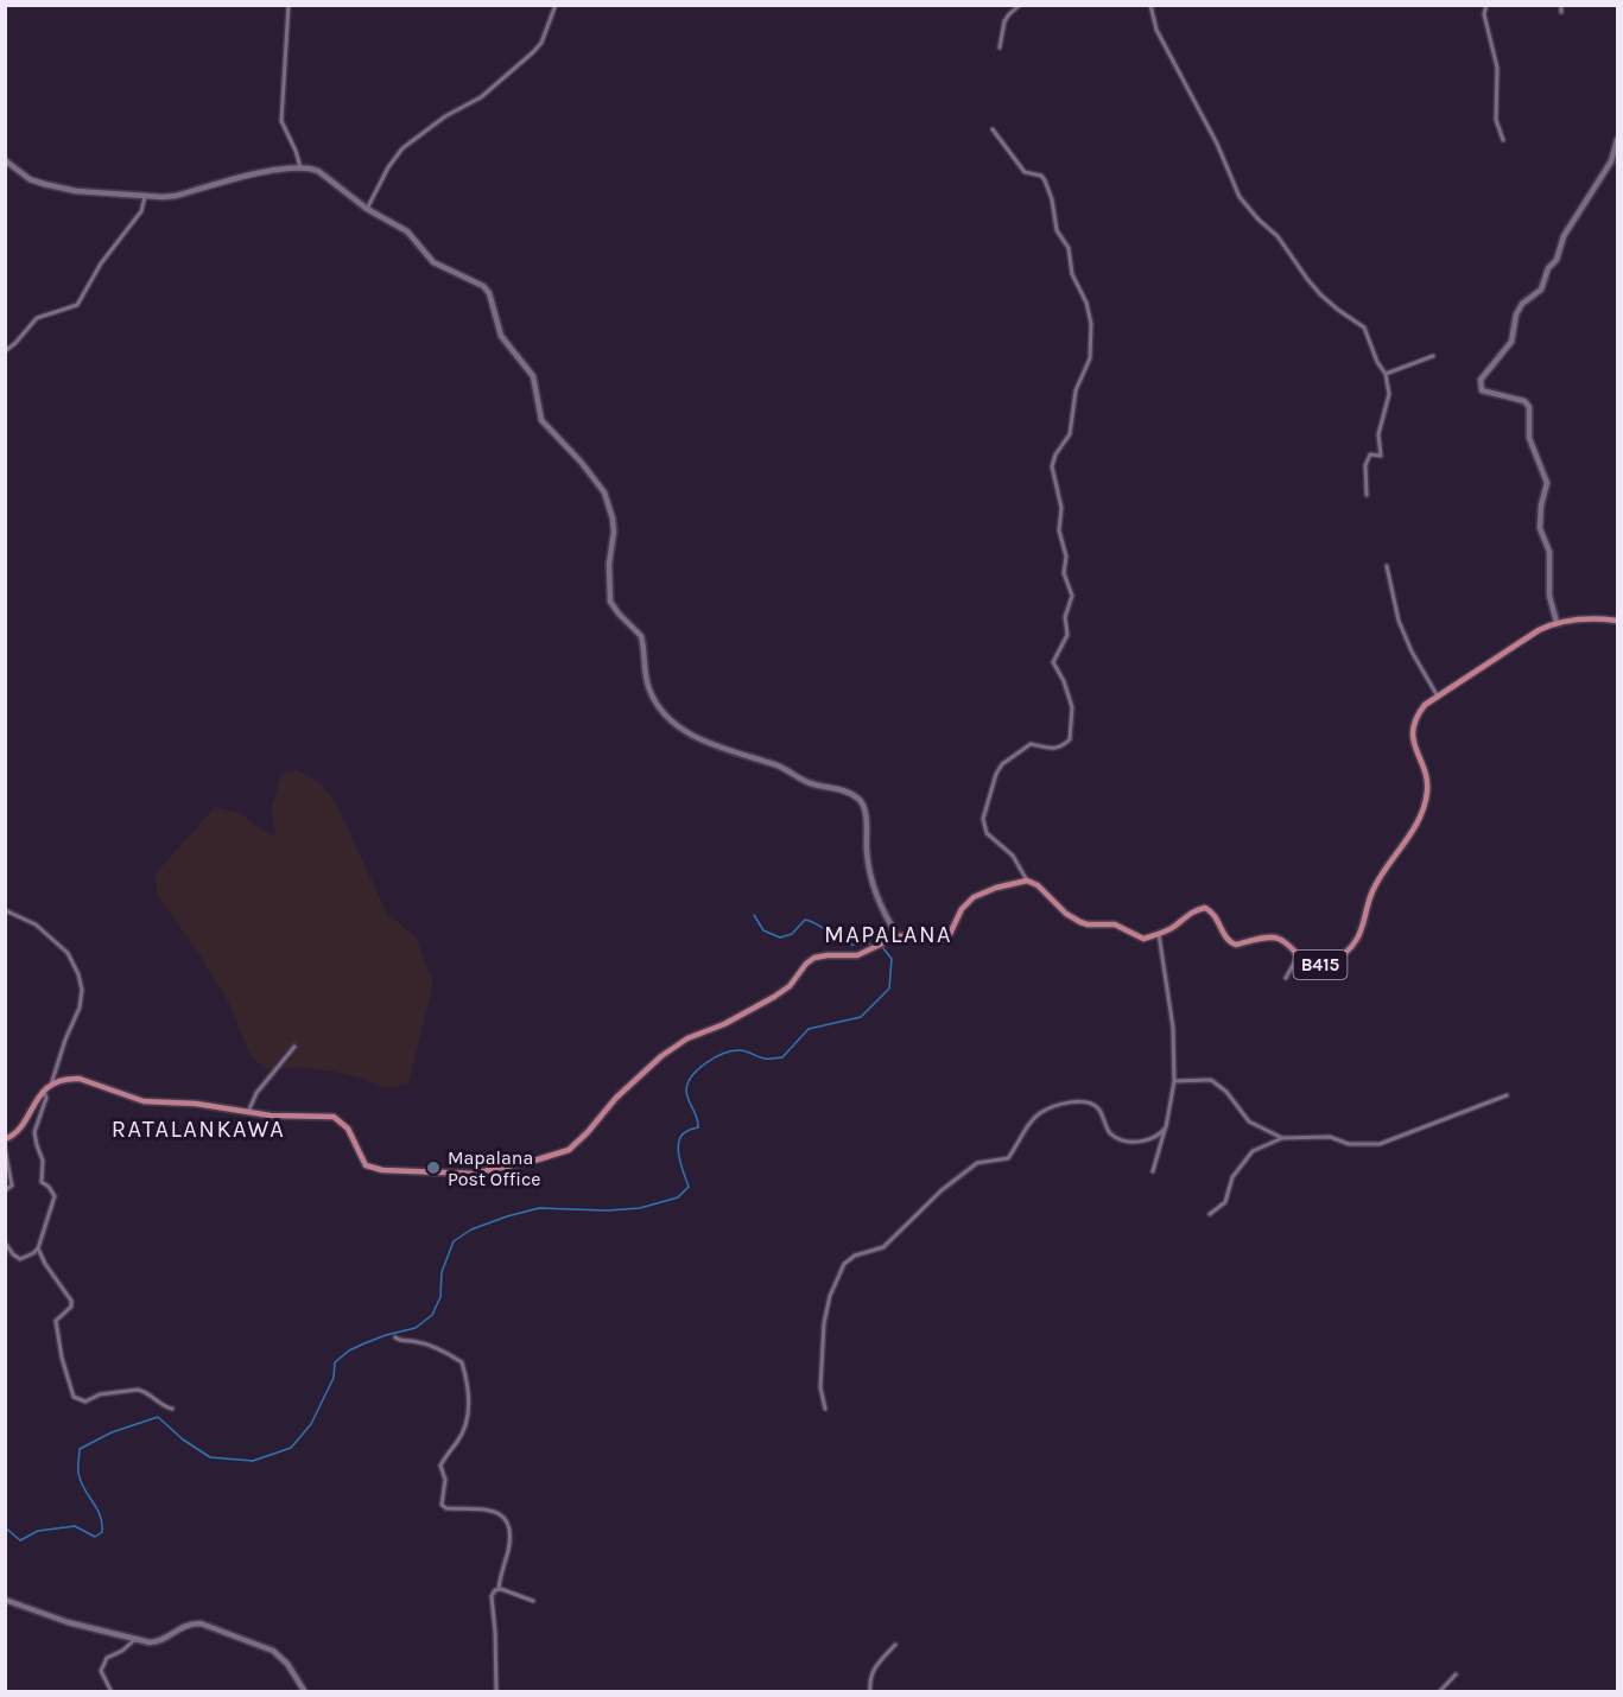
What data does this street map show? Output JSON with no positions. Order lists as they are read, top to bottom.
{
  "streets": {
    "main road": ["B415"]
  },
  "districts": ["MAPALANA", "RATALANKAWA"],
  "places": ["Mapalana Post Office"]
}
